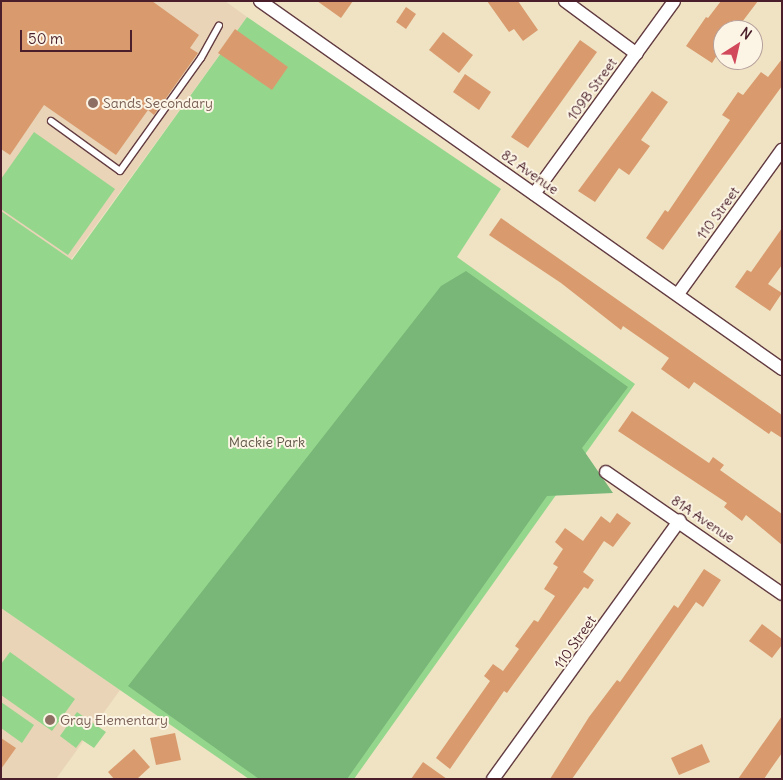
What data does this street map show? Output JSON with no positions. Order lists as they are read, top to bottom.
{
  "streets": {
    "street": [
      "109B Street",
      "82 Avenue",
      "110 Street",
      "81A Avenue"
    ]
  },
  "crossings": [
    ["109B Street", "82 Avenue"],
    ["82 Avenue", "110 Street"],
    ["110 Street", "81A Avenue"]
  ],
  "parks": ["Mackie Park"],
  "places": ["Sands Secondary", "Gray Elementary"],
  "scale_bar": "50 m",
  "north": "top right"
}
